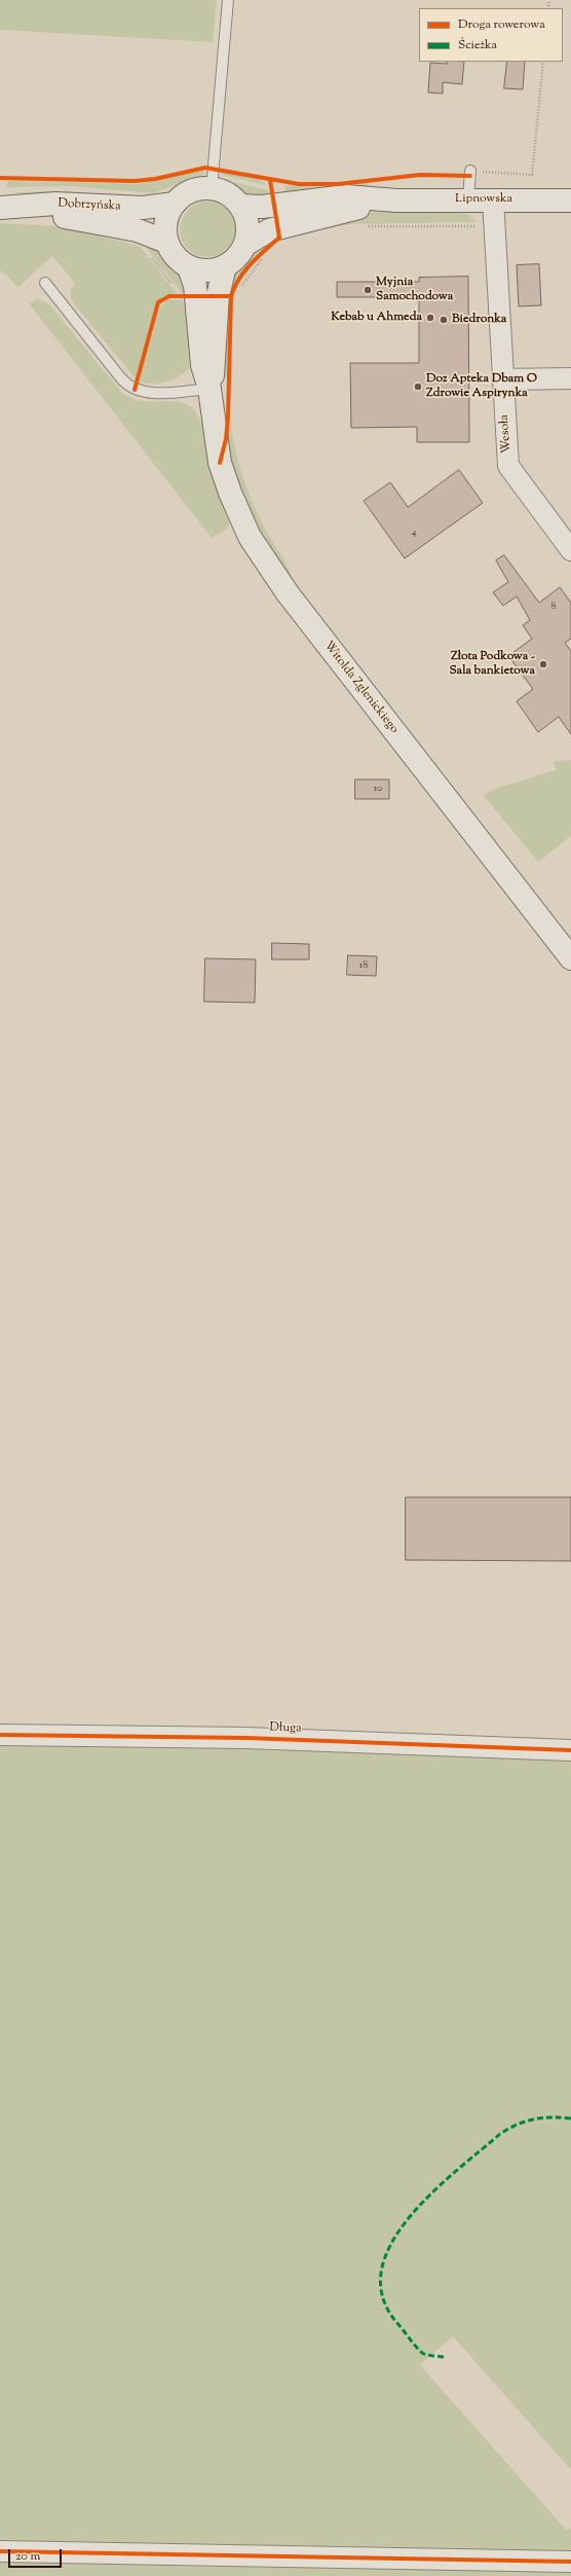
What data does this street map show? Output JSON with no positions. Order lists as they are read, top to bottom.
{
  "streets": {
    "main road": ["Lipnowska", "Dobrzyńska", "Witolda Zglenickiego"],
    "street": ["Wesoła", "Długa"]
  },
  "crossings": [
    ["Lipnowska", "Dobrzyńska"],
    ["Lipnowska", "Wesoła"],
    ["Lipnowska", "Witolda Zglenickiego"],
    ["Dobrzyńska", "Witolda Zglenickiego"]
  ],
  "places": [
    "Myjnia Samochodowa",
    "Kebab u Ahmeda",
    "Biedronka",
    "Doz Apteka Dbam O Zdrowie Aspirynka",
    "Złota Podkowa - Sala bankietowa"
  ],
  "house_numbers": [
    "4",
    "8",
    "10",
    "18"
  ],
  "legend": ["Droga rowerowa", "Ścieżka"],
  "scale_bar": "20 m"
}
